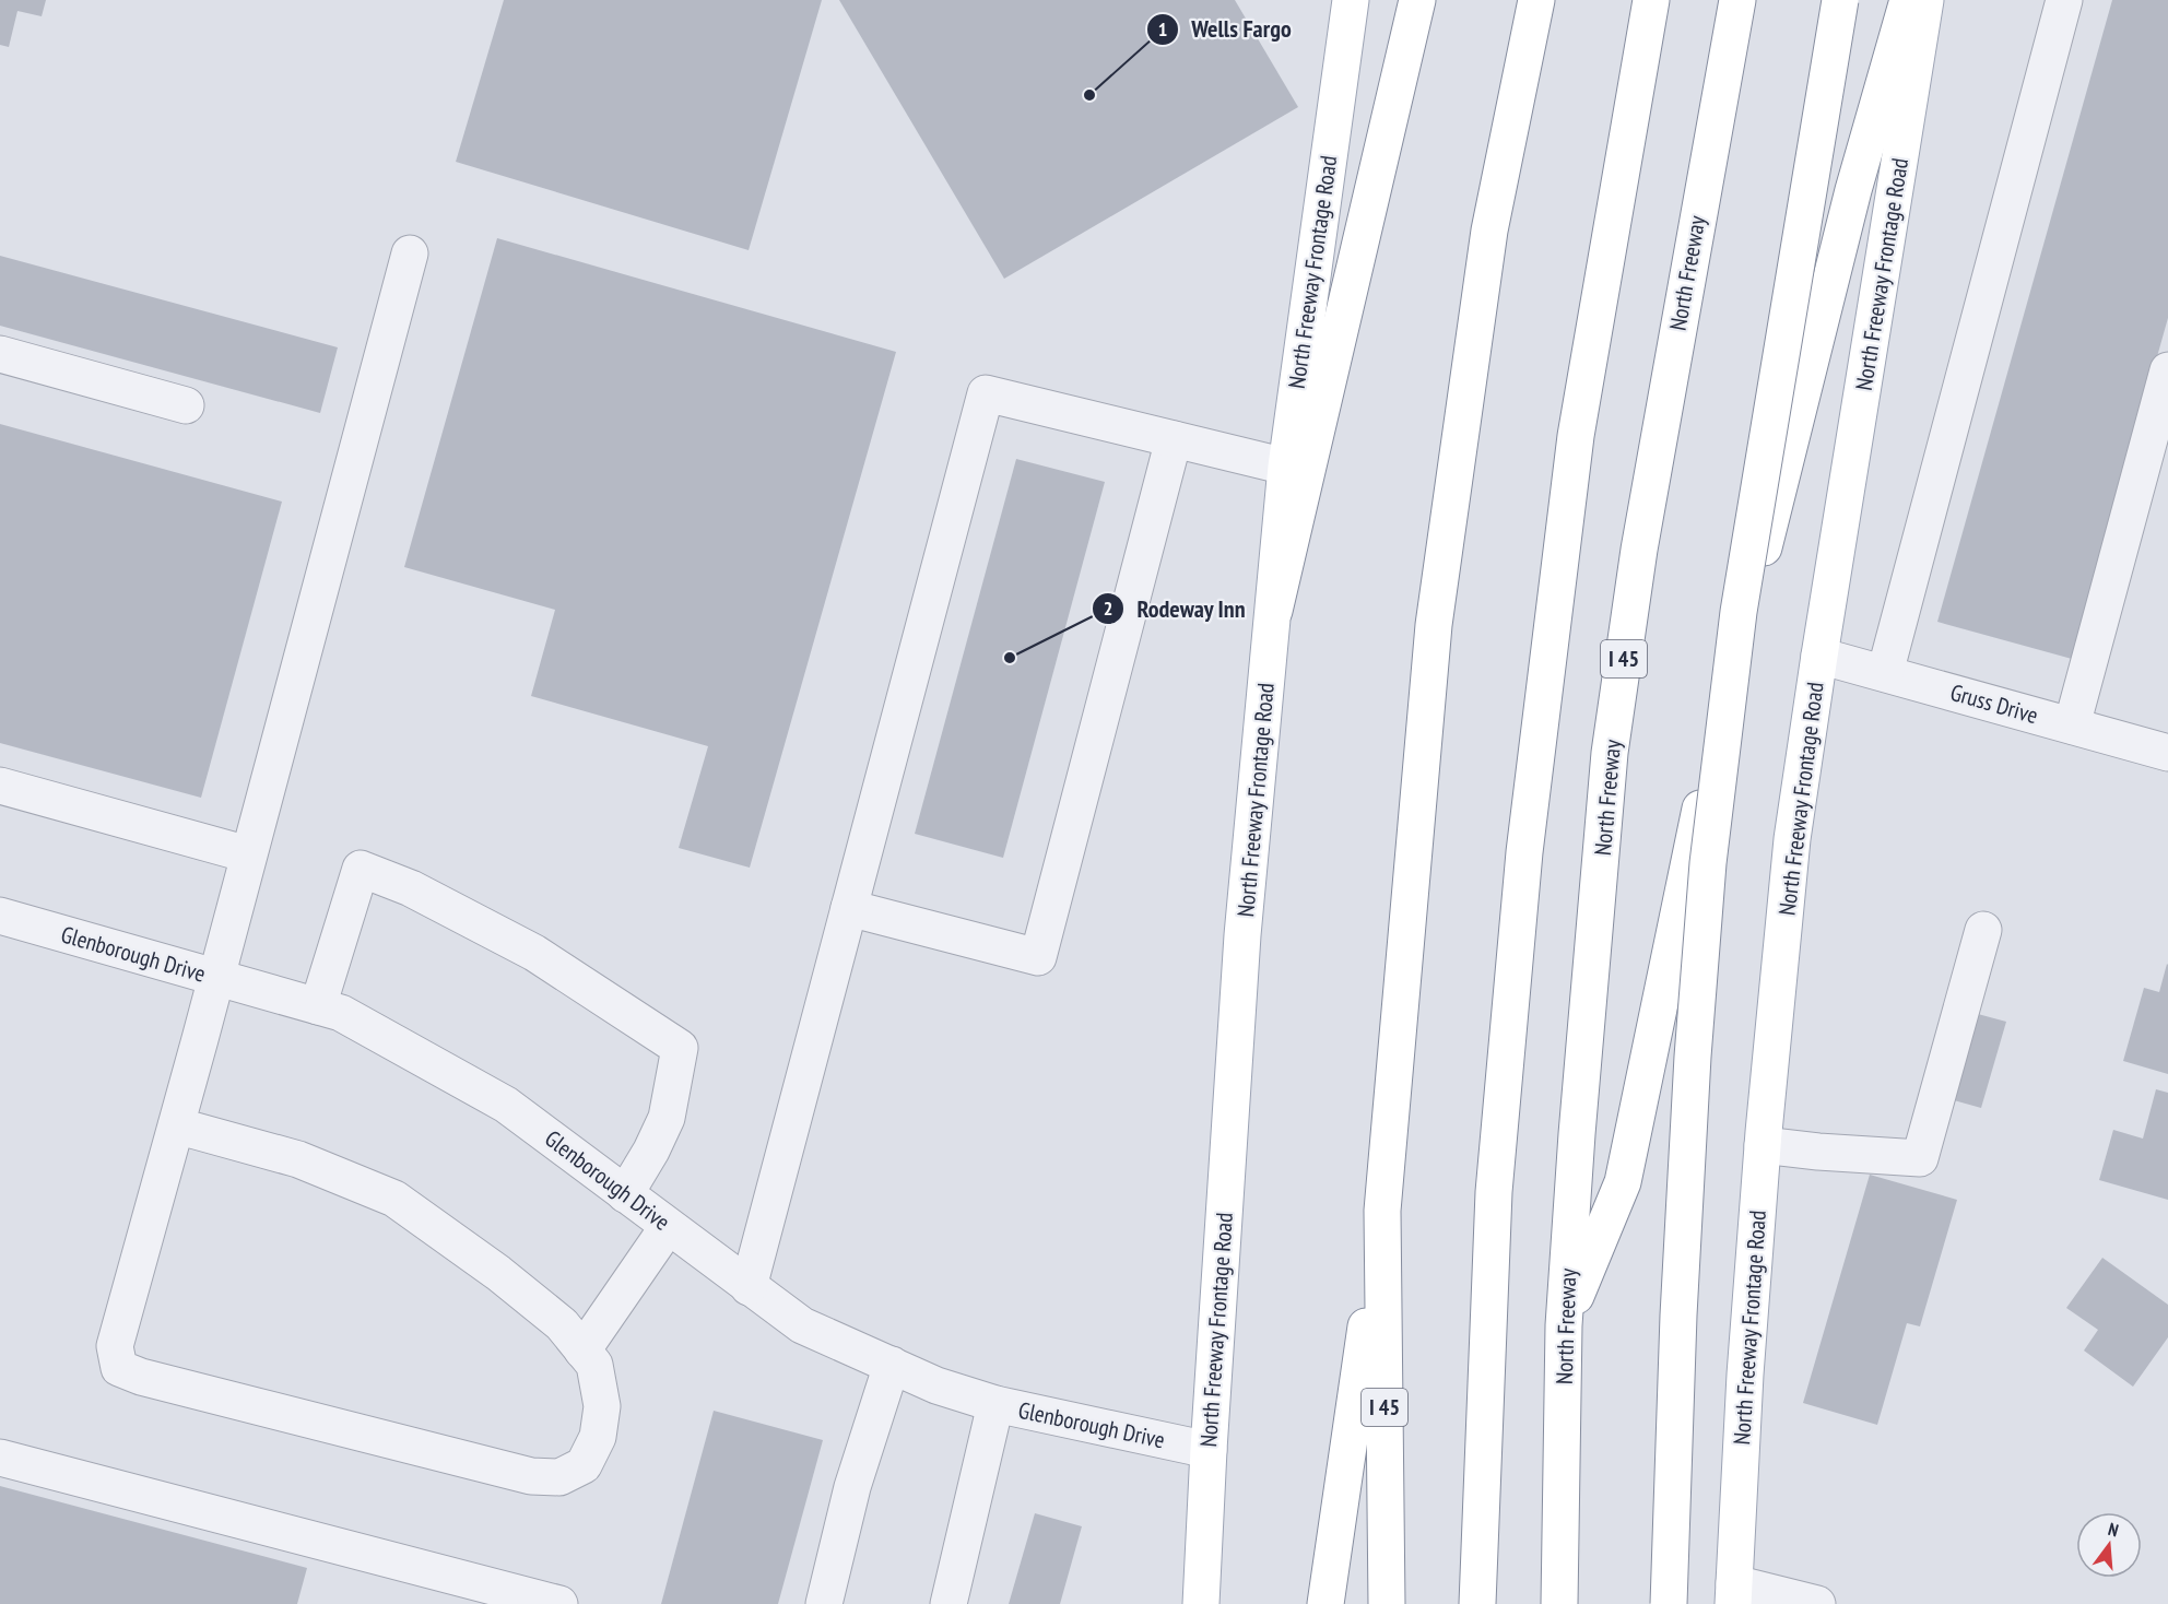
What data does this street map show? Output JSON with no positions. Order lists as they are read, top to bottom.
{
  "streets": {
    "main road": ["North Freeway Frontage Road", "North Freeway", "I 45"],
    "street": ["Gruss Drive", "Glenborough Drive"]
  },
  "crossings": [
    ["North Freeway Frontage Road", "Gruss Drive"],
    ["North Freeway Frontage Road", "Glenborough Drive"]
  ],
  "places": ["Wells Fargo", "Rodeway Inn"],
  "north": "top"
}
